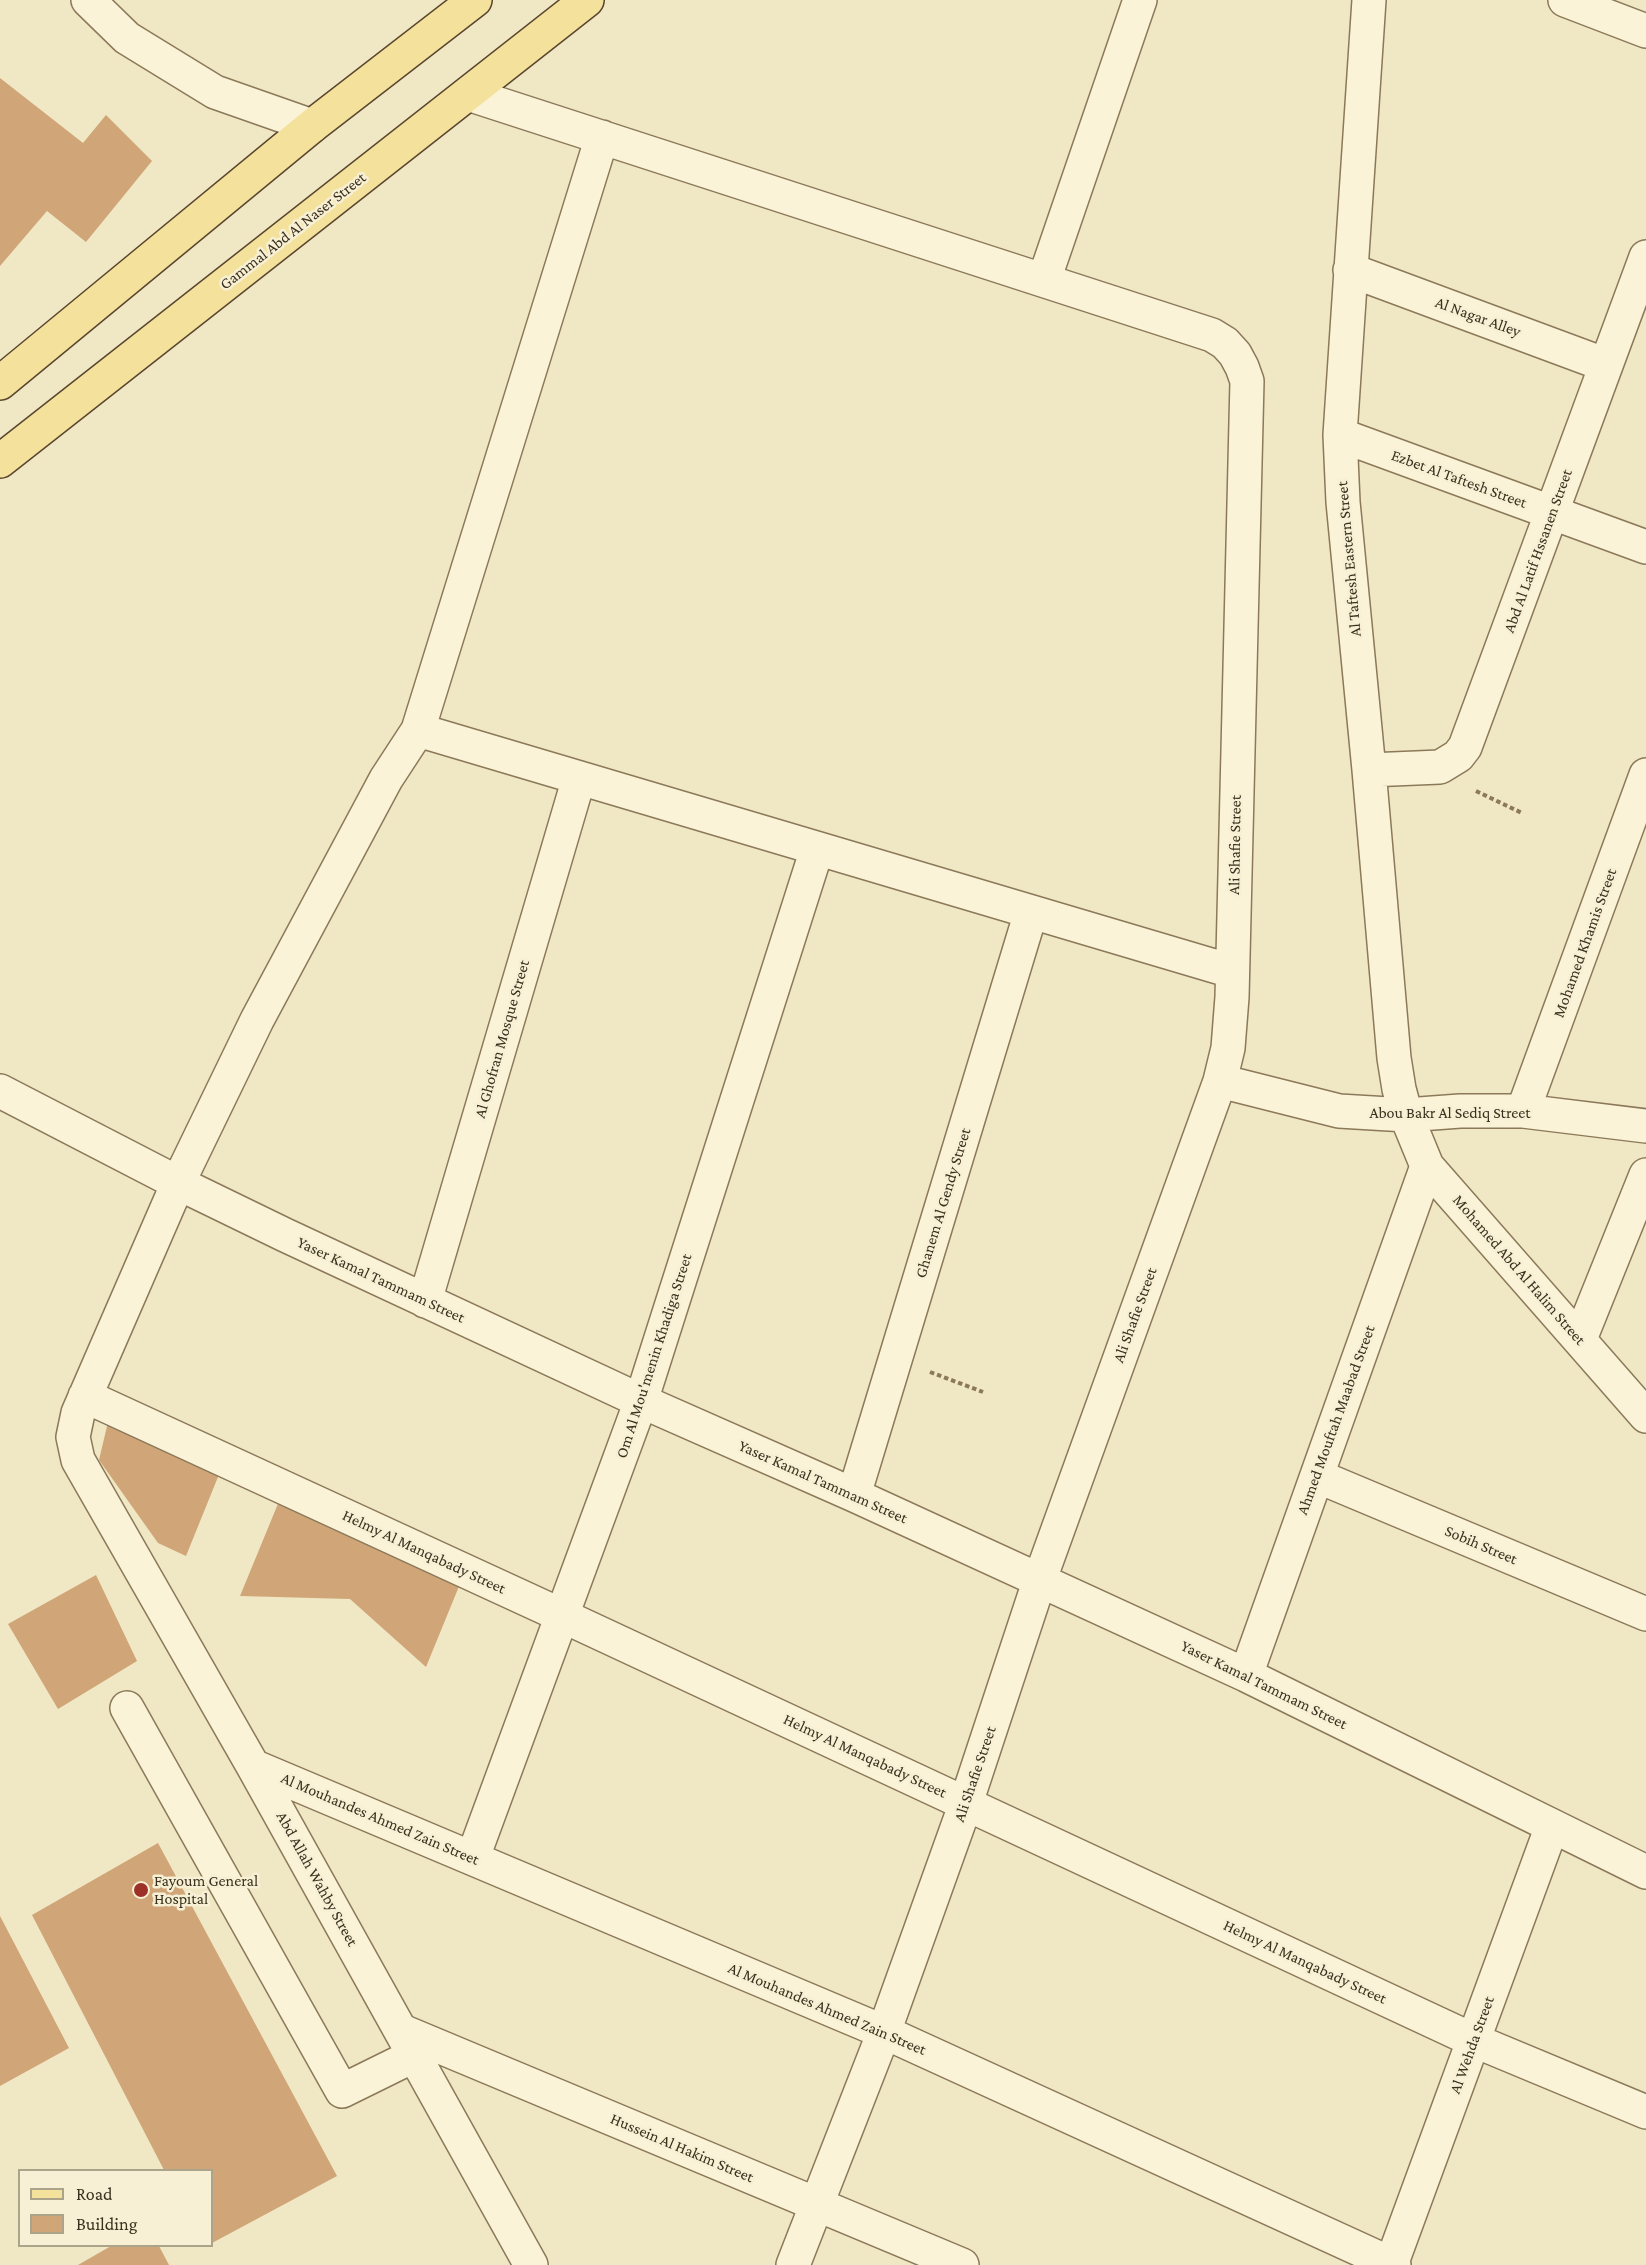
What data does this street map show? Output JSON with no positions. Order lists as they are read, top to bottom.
{
  "streets": {
    "main road": ["Gammal Abd Al Naser Street"],
    "street": [
      "Al Nagar Alley",
      "Ezbet Al Taftesh Street",
      "Abd Al Latif Hssanen Street",
      "Al Taftesh Eastern Street",
      "Ali Shafie Street",
      "Mohamed Khamis Street",
      "Al Ghofran Mosque Street",
      "Abou Bakr Al Sediq Street",
      "Ghanem Al Gendy Street",
      "Mohamed Abd Al Halim Street",
      "Yaser Kamal Tammam Street",
      "Om Al Mou'menin Khadiga Street",
      "Ahmed Mouftah Maabad Street",
      "Sobih Street",
      "Helmy Al Manqabady Street",
      "Al Mouhandes Ahmed Zain Street",
      "Abd Allah Wahby Street",
      "Al Wehda Street",
      "Hussein Al Hakim Street"
    ]
  },
  "crossings": [
    ["Al Nagar Alley", "Abd Al Latif Hssanen Street"],
    ["Al Nagar Alley", "Al Taftesh Eastern Street"],
    ["Ezbet Al Taftesh Street", "Abd Al Latif Hssanen Street"],
    ["Ezbet Al Taftesh Street", "Al Taftesh Eastern Street"],
    ["Abd Al Latif Hssanen Street", "Al Taftesh Eastern Street"],
    ["Al Taftesh Eastern Street", "Abou Bakr Al Sediq Street"],
    ["Al Taftesh Eastern Street", "Mohamed Abd Al Halim Street"],
    ["Ali Shafie Street", "Abou Bakr Al Sediq Street"],
    ["Ali Shafie Street", "Yaser Kamal Tammam Street"],
    ["Ali Shafie Street", "Helmy Al Manqabady Street"],
    ["Ali Shafie Street", "Al Mouhandes Ahmed Zain Street"],
    ["Ali Shafie Street", "Hussein Al Hakim Street"],
    ["Mohamed Khamis Street", "Abou Bakr Al Sediq Street"],
    ["Al Ghofran Mosque Street", "Yaser Kamal Tammam Street"],
    ["Abou Bakr Al Sediq Street", "Mohamed Abd Al Halim Street"],
    ["Ghanem Al Gendy Street", "Yaser Kamal Tammam Street"],
    ["Mohamed Abd Al Halim Street", "Ahmed Mouftah Maabad Street"],
    ["Yaser Kamal Tammam Street", "Om Al Mou'menin Khadiga Street"],
    ["Yaser Kamal Tammam Street", "Ahmed Mouftah Maabad Street"],
    ["Yaser Kamal Tammam Street", "Abd Allah Wahby Street"],
    ["Yaser Kamal Tammam Street", "Al Wehda Street"],
    ["Om Al Mou'menin Khadiga Street", "Helmy Al Manqabady Street"],
    ["Om Al Mou'menin Khadiga Street", "Al Mouhandes Ahmed Zain Street"],
    ["Ahmed Mouftah Maabad Street", "Sobih Street"],
    ["Helmy Al Manqabady Street", "Abd Allah Wahby Street"],
    ["Helmy Al Manqabady Street", "Al Wehda Street"],
    ["Al Mouhandes Ahmed Zain Street", "Abd Allah Wahby Street"],
    ["Al Mouhandes Ahmed Zain Street", "Al Wehda Street"],
    ["Abd Allah Wahby Street", "Hussein Al Hakim Street"]
  ],
  "places": ["Fayoum General Hospital"],
  "legend": ["Road", "Building"]
}
